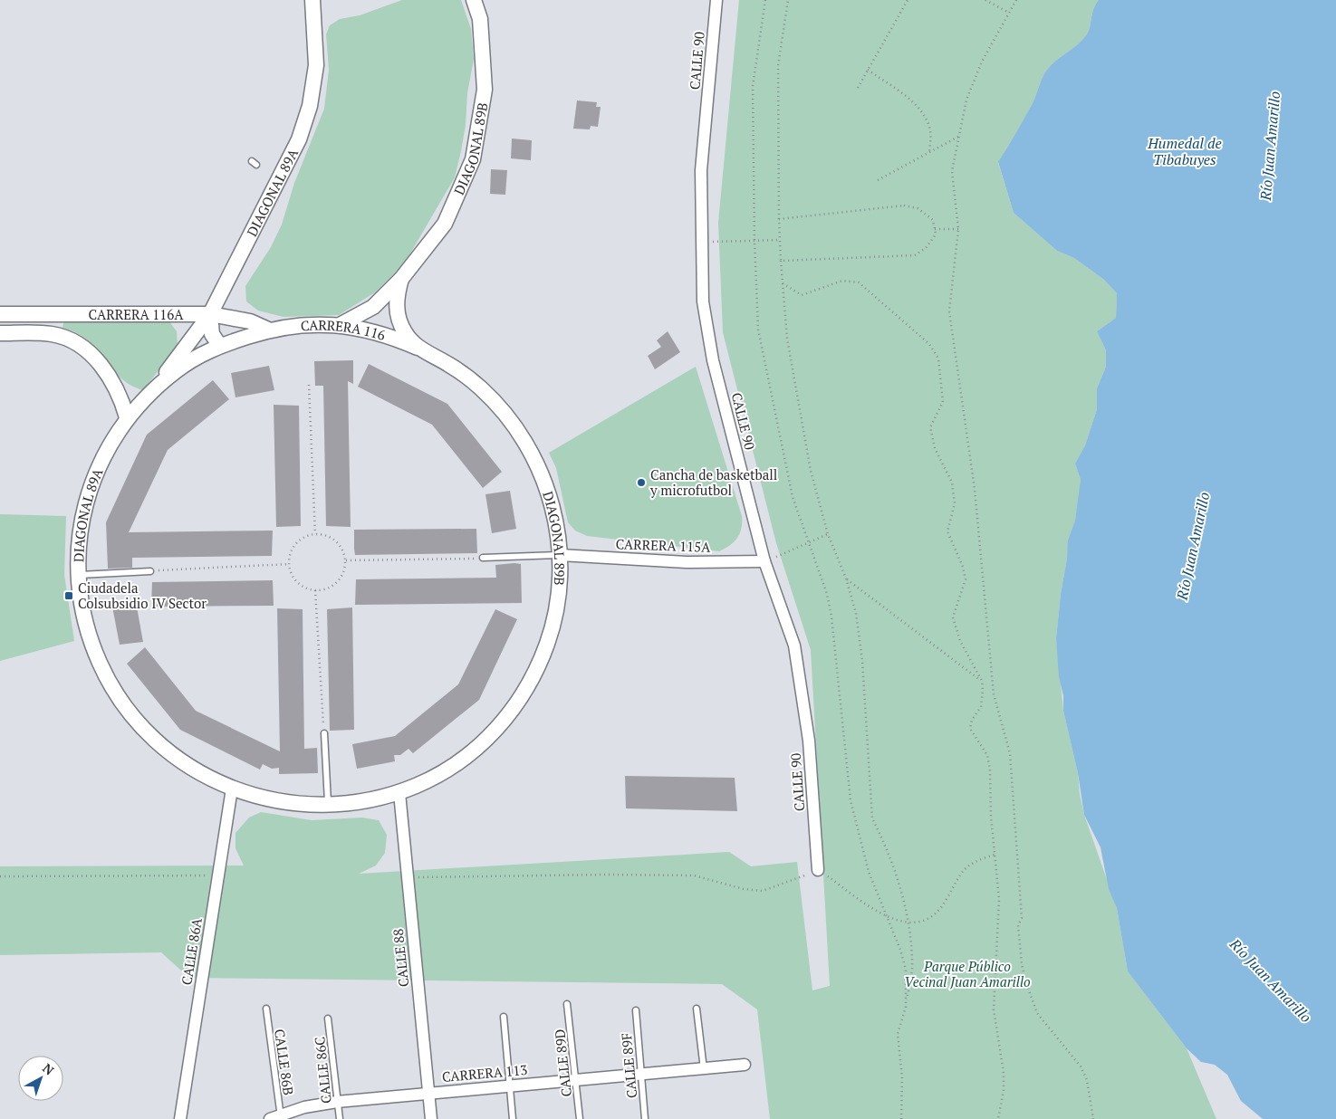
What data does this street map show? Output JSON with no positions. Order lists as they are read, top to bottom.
{
  "streets": {
    "street": [
      "CALLE 90",
      "DIAGONAL 89B",
      "DIAGONAL 89A",
      "CARRERA 116A",
      "CARRERA 116",
      "CARRERA 115A",
      "CALLE 86A",
      "CALLE 88",
      "CARRERA 113"
    ],
    "lane": [
      "CALLE 86B",
      "CALLE 89D",
      "CALLE 89F",
      "CALLE 86C"
    ]
  },
  "crossings": [
    ["CALLE 90", "CARRERA 115A"],
    ["DIAGONAL 89B", "DIAGONAL 89A"],
    ["DIAGONAL 89B", "CARRERA 116"],
    ["DIAGONAL 89B", "CARRERA 115A"],
    ["DIAGONAL 89B", "CALLE 88"],
    ["DIAGONAL 89A", "CARRERA 116A"],
    ["DIAGONAL 89A", "CARRERA 116"],
    ["DIAGONAL 89A", "CALLE 86A"],
    ["CARRERA 116A", "CARRERA 116"],
    ["CALLE 88", "CARRERA 113"],
    ["CALLE 86B", "CARRERA 113"],
    ["CALLE 89D", "CARRERA 113"],
    ["CALLE 89F", "CARRERA 113"],
    ["CALLE 86C", "CARRERA 113"]
  ],
  "water": ["Humedal de Tibabuyes", "Río Juan Amarillo"],
  "parks": ["Parque Público Vecinal Juan Amarillo"],
  "places": {
    "other": ["Cancha de basketball y microfutbol"],
    "transit": ["Ciudadela Colsubsidio IV Sector"]
  },
  "north": "top right"
}
